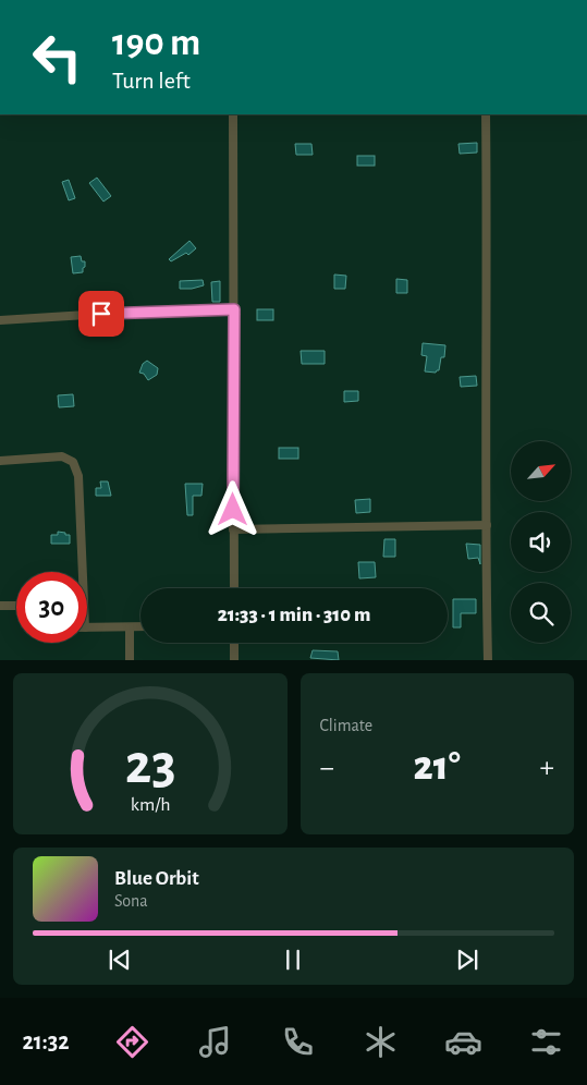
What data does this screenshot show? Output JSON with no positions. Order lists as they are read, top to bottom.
{
  "north": "top right",
  "page": {
    "turn": ["190 m", "Turn left"],
    "limit": "30",
    "trip": "21:33 · 1 min · 310 m",
    "tile": "Climate",
    "heat": ["−", "21°", "+"],
    "song": ["Blue Orbit", "Sona"],
    "tabs": "21:32",
    "gauge": ["23", "km/h"]
  }
}
